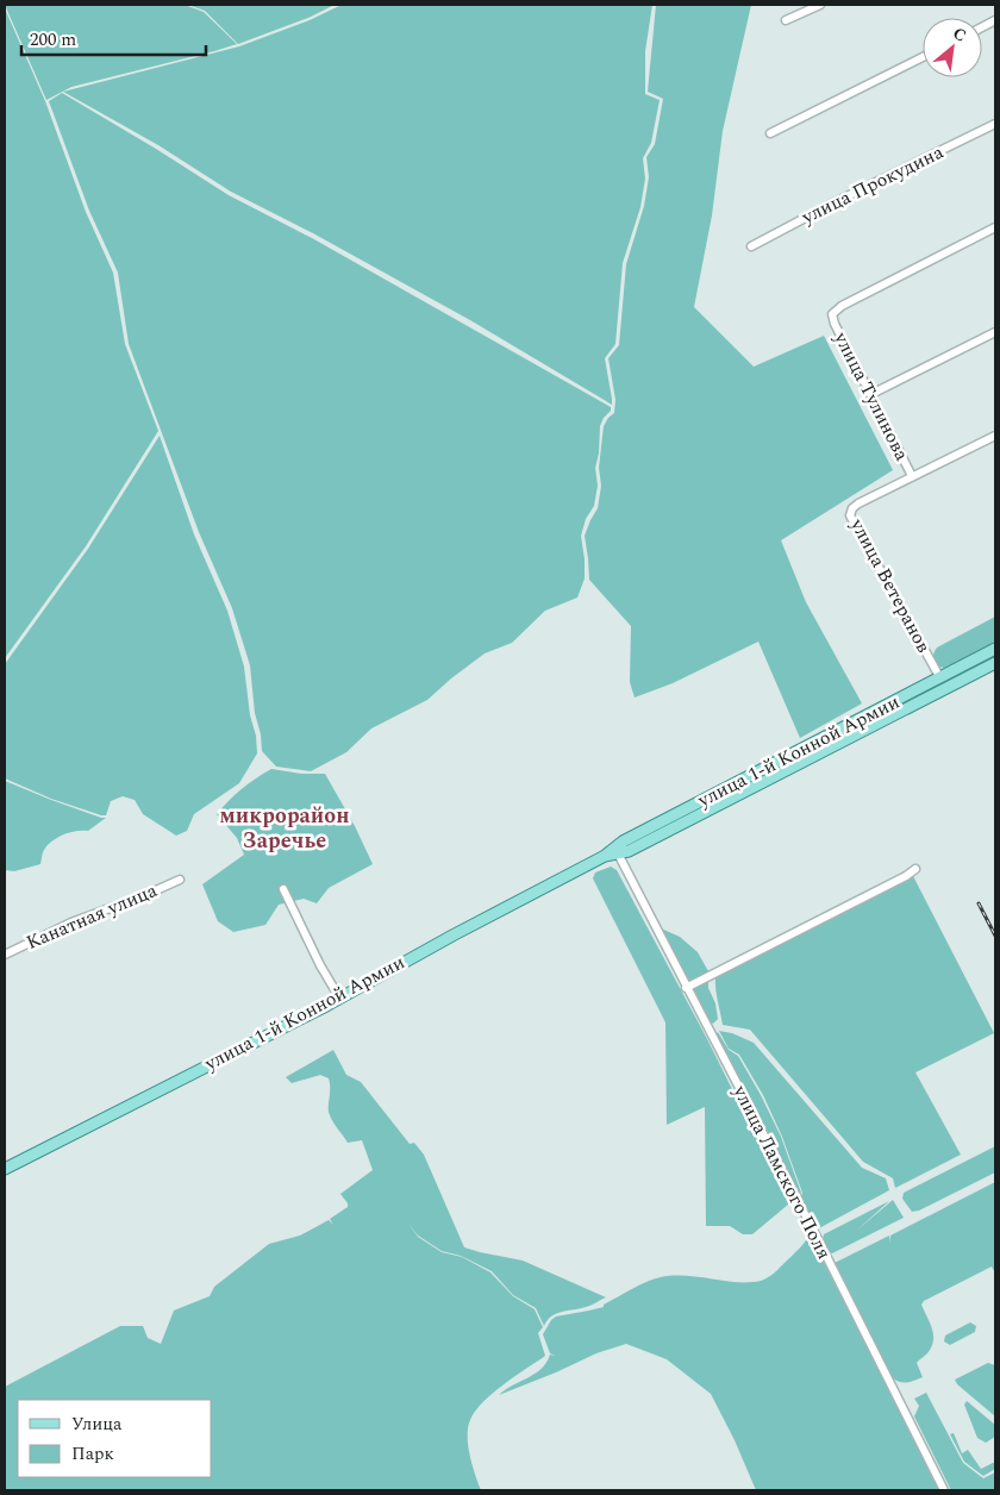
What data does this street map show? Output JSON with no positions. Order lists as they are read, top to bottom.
{
  "streets": {
    "main road": ["улица 1-й Конной Армии"],
    "street": [
      "улица Прокудина",
      "улица Тулинова",
      "улица Ветеранов",
      "Канатная улица",
      "улица Ламского Поля"
    ]
  },
  "crossings": [
    ["улица Тулинова", "улица Ветеранов"],
    ["улица Ветеранов", "улица 1-й Конной Армии"],
    ["улица 1-й Конной Армии", "улица Ламского Поля"]
  ],
  "districts": ["микрорайон Заречье"],
  "legend": ["Улица", "Парк"],
  "scale_bar": "200 m",
  "north": "top right"
}
